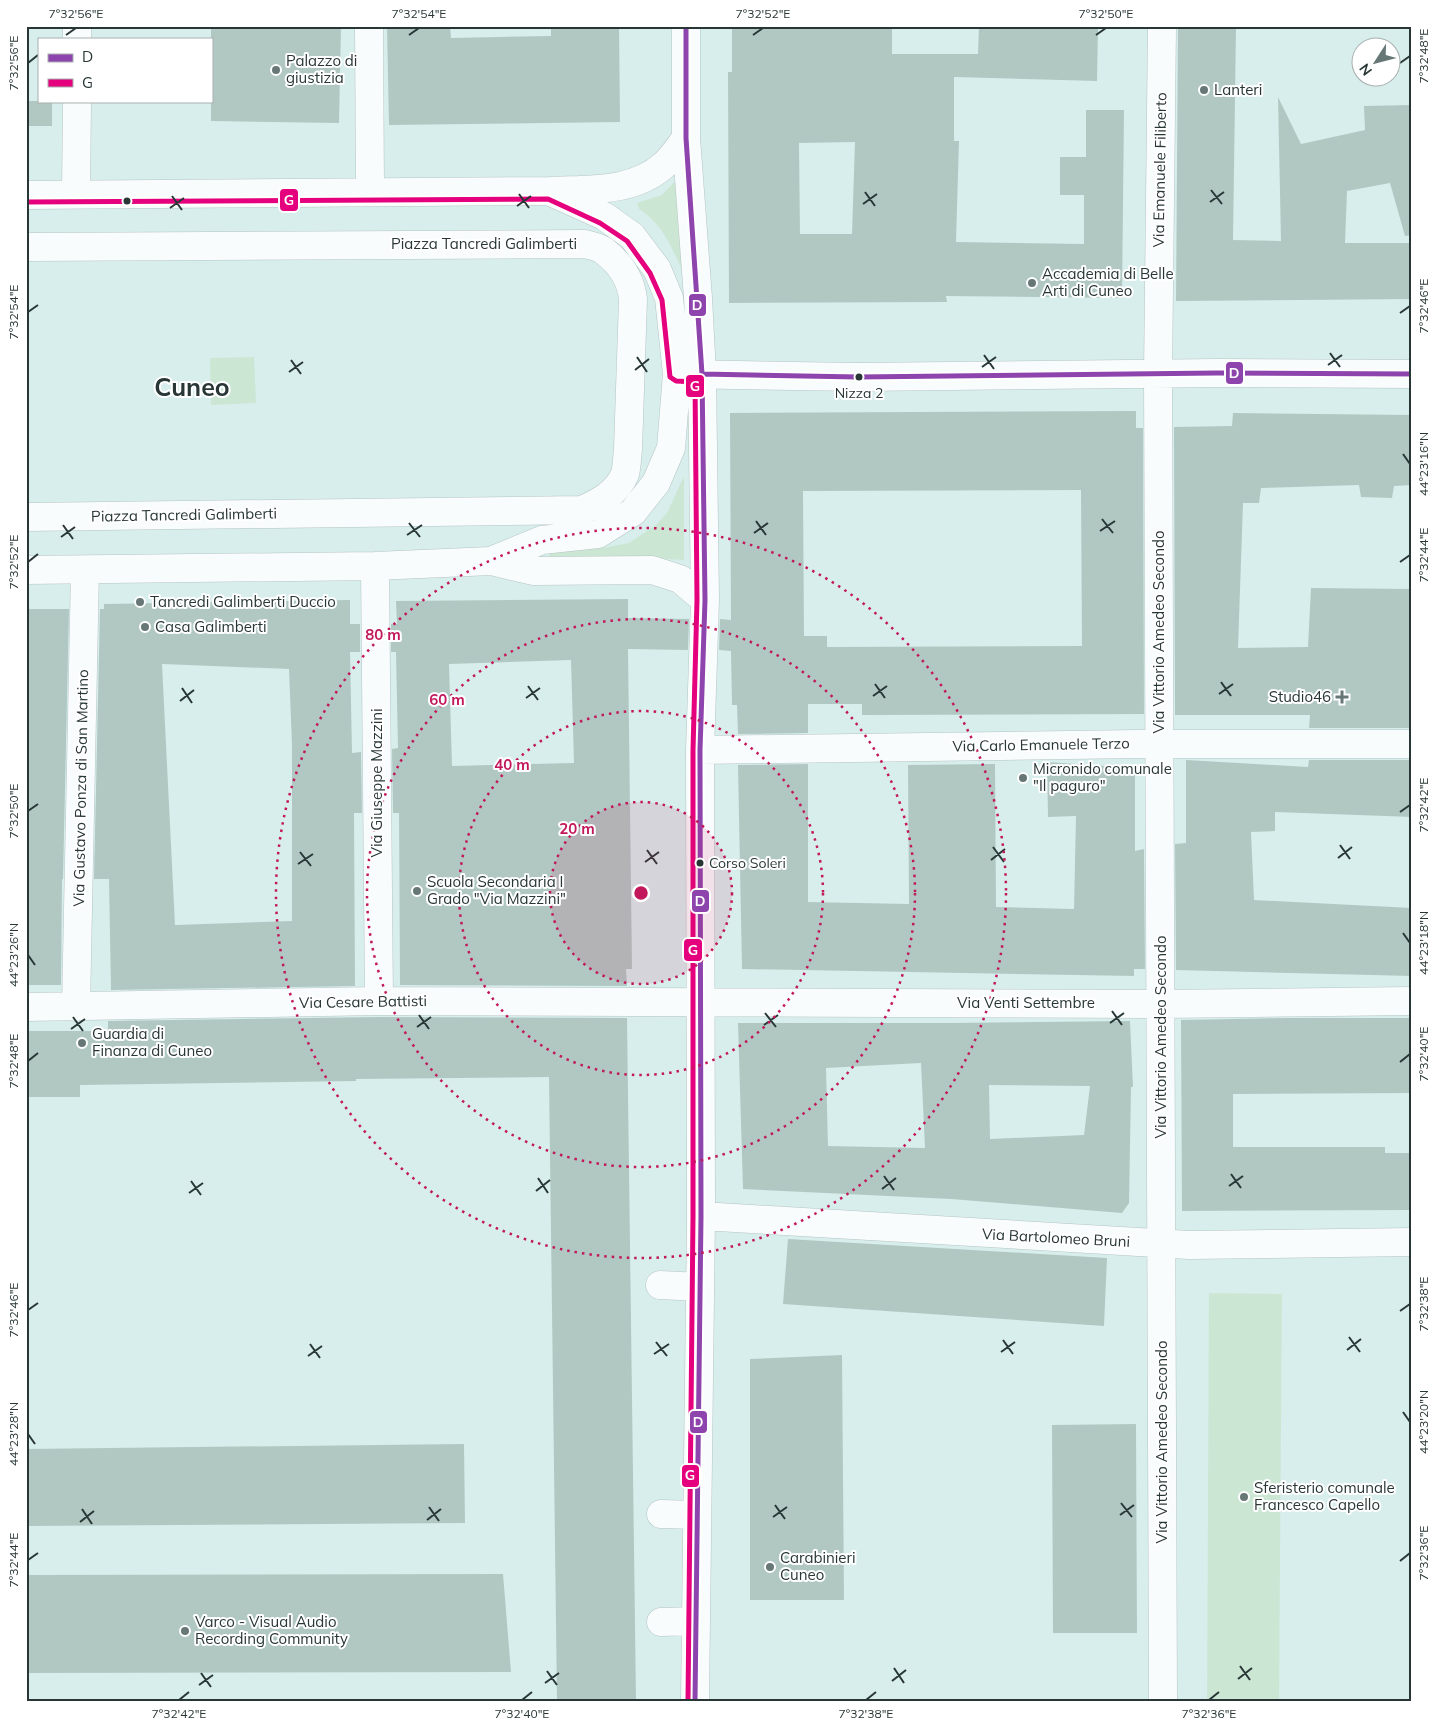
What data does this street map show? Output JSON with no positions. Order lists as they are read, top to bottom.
{
  "streets": {
    "street": [
      "Via Emanuele Filiberto",
      "Piazza Tancredi Galimberti",
      "Via Vittorio Amedeo Secondo",
      "Via Carlo Emanuele Terzo",
      "Via Giuseppe Mazzini",
      "Via Gustavo Ponza di San Martino",
      "Via Cesare Battisti",
      "Via Venti Settembre",
      "Via Bartolomeo Bruni"
    ]
  },
  "crossings": [
    ["Via Emanuele Filiberto", "Via Vittorio Amedeo Secondo"],
    ["Via Vittorio Amedeo Secondo", "Via Carlo Emanuele Terzo"],
    ["Via Vittorio Amedeo Secondo", "Via Venti Settembre"],
    ["Via Vittorio Amedeo Secondo", "Via Bartolomeo Bruni"],
    ["Via Giuseppe Mazzini", "Via Cesare Battisti"],
    ["Via Gustavo Ponza di San Martino", "Via Cesare Battisti"],
    ["Via Cesare Battisti", "Via Venti Settembre"]
  ],
  "districts": ["Cuneo"],
  "places": {
    "other": [
      "Palazzo di giustizia",
      "Lanteri",
      "Accademia di Belle Arti di Cuneo",
      "Nizza 2",
      "Tancredi Galimberti Duccio",
      "Casa Galimberti",
      "Micronido comunale \"Il paguro\"",
      "Corso Soleri",
      "Scuola Secondaria I Grado \"Via Mazzini\"",
      "Guardia di Finanza di Cuneo",
      "Sferisterio comunale Francesco Capello",
      "Carabinieri Cuneo",
      "Varco - Visual Audio Recording Community"
    ],
    "health": ["Studio46"]
  },
  "lines": ["transit line D", "transit line G"],
  "legend": ["D", "G"],
  "north": "bottom left",
  "coordinates": [
    "7°32'56\"E",
    "7°32'54\"E",
    "7°32'52\"E",
    "7°32'50\"E",
    "7°32'48\"E",
    "7°32'46\"E",
    "44°23'16\"N",
    "7°32'44\"E",
    "7°32'42\"E",
    "44°23'18\"N",
    "44°23'26\"N",
    "7°32'40\"E",
    "7°32'38\"E",
    "44°23'20\"N",
    "44°23'28\"N",
    "7°32'36\"E"
  ],
  "rings": [
    "80 m",
    "60 m",
    "40 m",
    "20 m"
  ]
}
